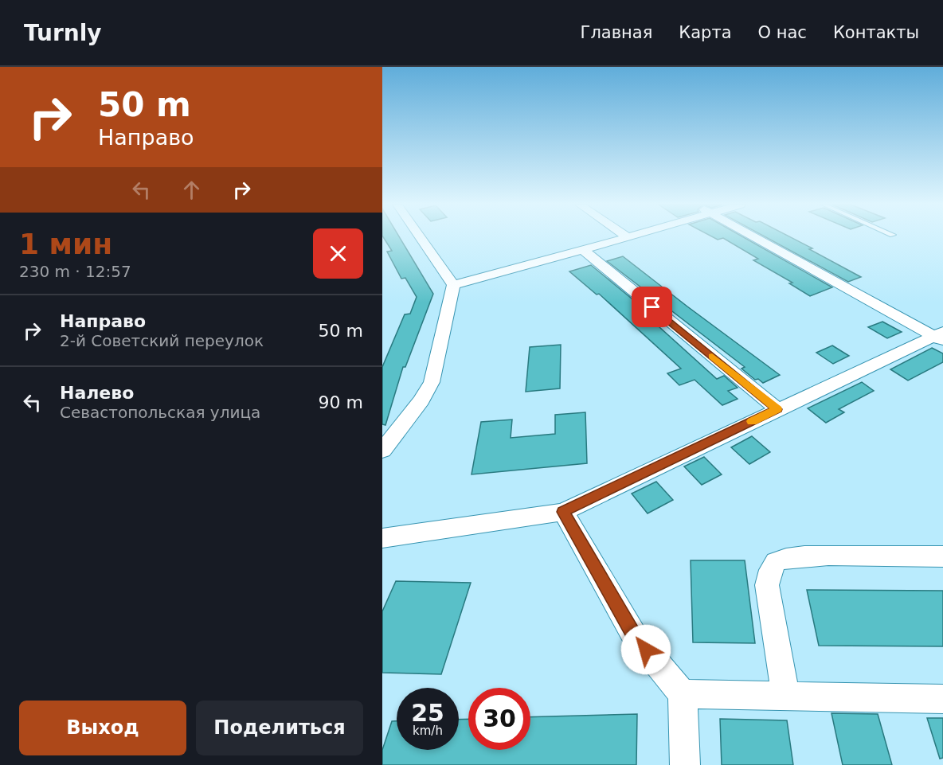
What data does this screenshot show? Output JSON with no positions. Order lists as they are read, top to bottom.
{
  "page": {
    "header": "Turnly",
    "nav": [
      "Главная",
      "Карта",
      "О нас",
      "Контакты"
    ],
    "turn": ["50 m", "Направо"],
    "heading": ["1 мин", "230 m · 12:57"],
    "list": [
      {
        "name": "Направо",
        "note": "2-й Советский переулок",
        "value": "50 m"
      },
      {
        "name": "Налево",
        "note": "Севастопольская улица",
        "value": "90 m"
      }
    ],
    "speed": "25 km/h",
    "limit": "30",
    "buttons": ["Выход", "Поделиться"]
  }
}
